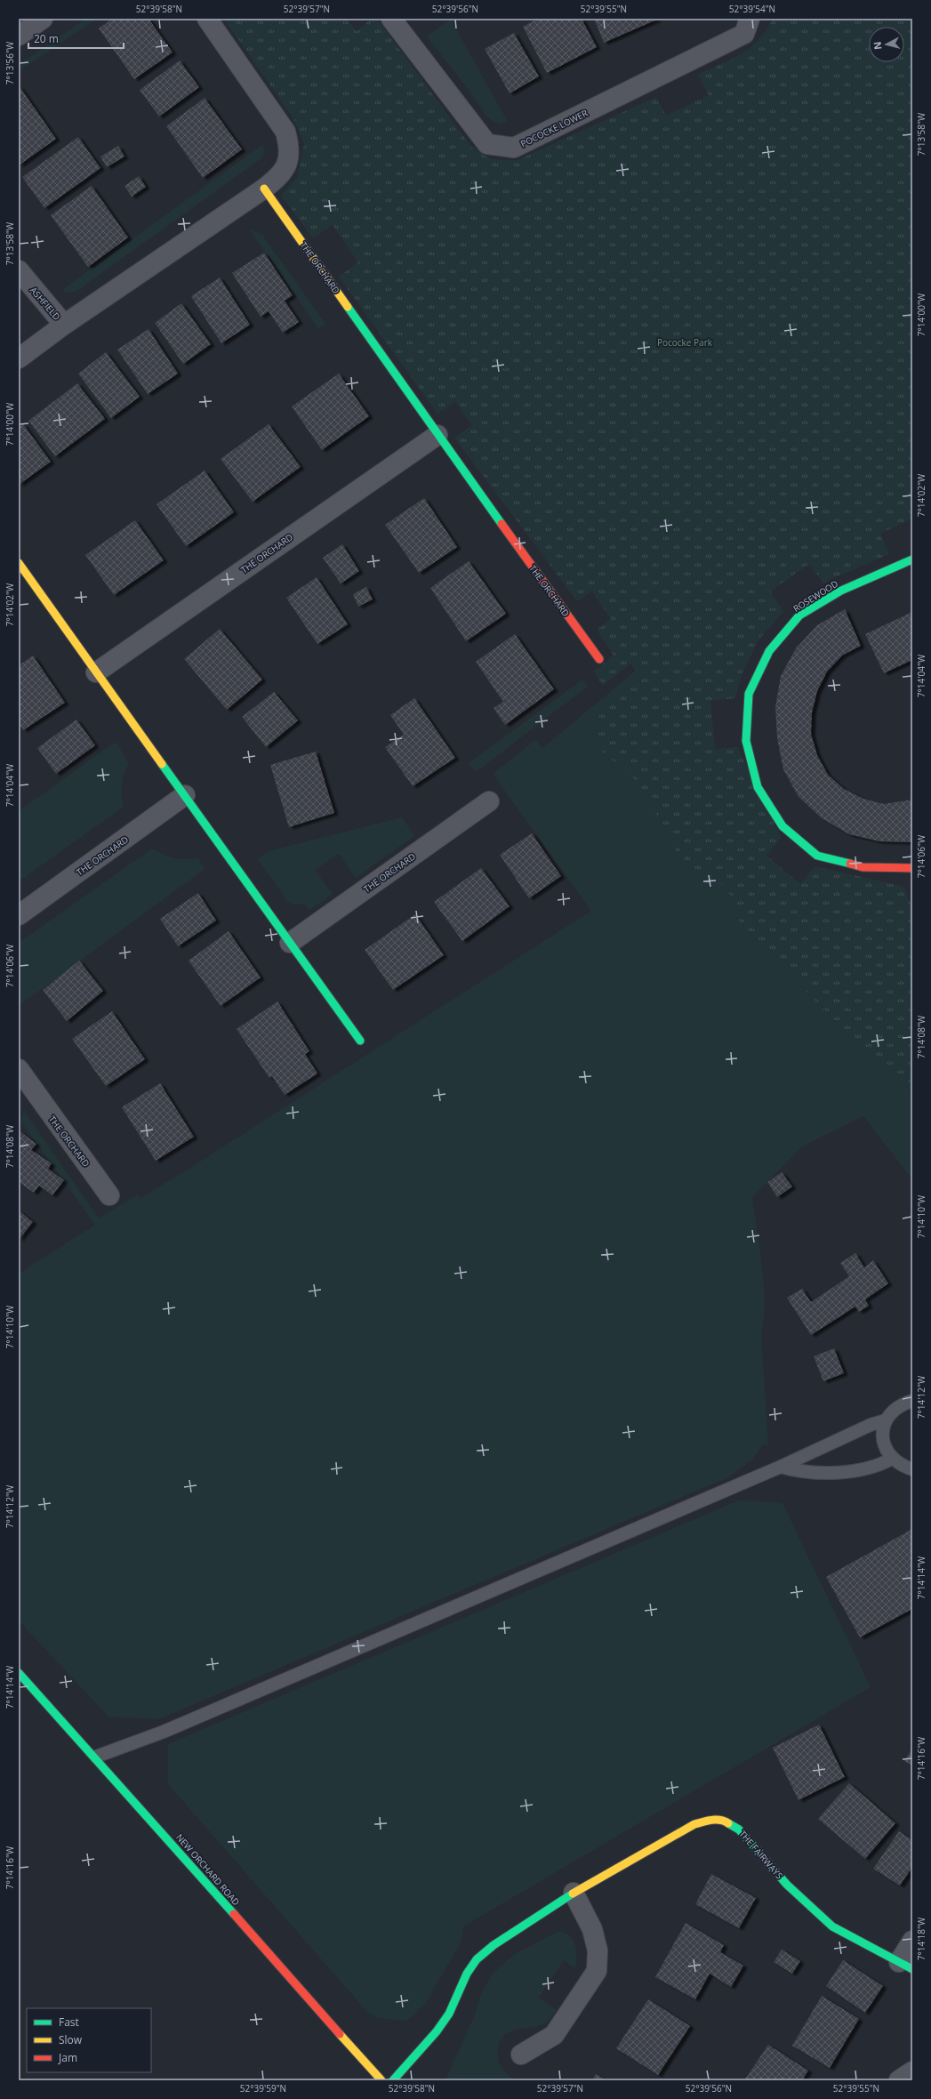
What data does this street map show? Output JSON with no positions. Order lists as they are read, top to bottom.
{
  "streets": {
    "street": [
      "POCOCKE LOWER",
      "THE ORCHARD",
      "ASHFIELD",
      "ROSEWOOD",
      "THE FAIRWAYS",
      "NEW ORCHARD ROAD"
    ]
  },
  "parks": ["Pococke Park"],
  "legend": ["Fast", "Slow", "Jam"],
  "scale_bar": "20 m",
  "north": "left",
  "coordinates": [
    "52°39'58\"N",
    "52°39'57\"N",
    "52°39'56\"N",
    "52°39'55\"N",
    "52°39'54\"N",
    "7°13'56\"W",
    "7°13'58\"W",
    "7°14'00\"W",
    "7°14'02\"W",
    "7°14'04\"W",
    "7°14'06\"W",
    "7°14'08\"W",
    "7°14'10\"W",
    "7°14'12\"W",
    "7°14'14\"W",
    "7°14'16\"W",
    "7°14'18\"W",
    "52°39'59\"N"
  ]
}
